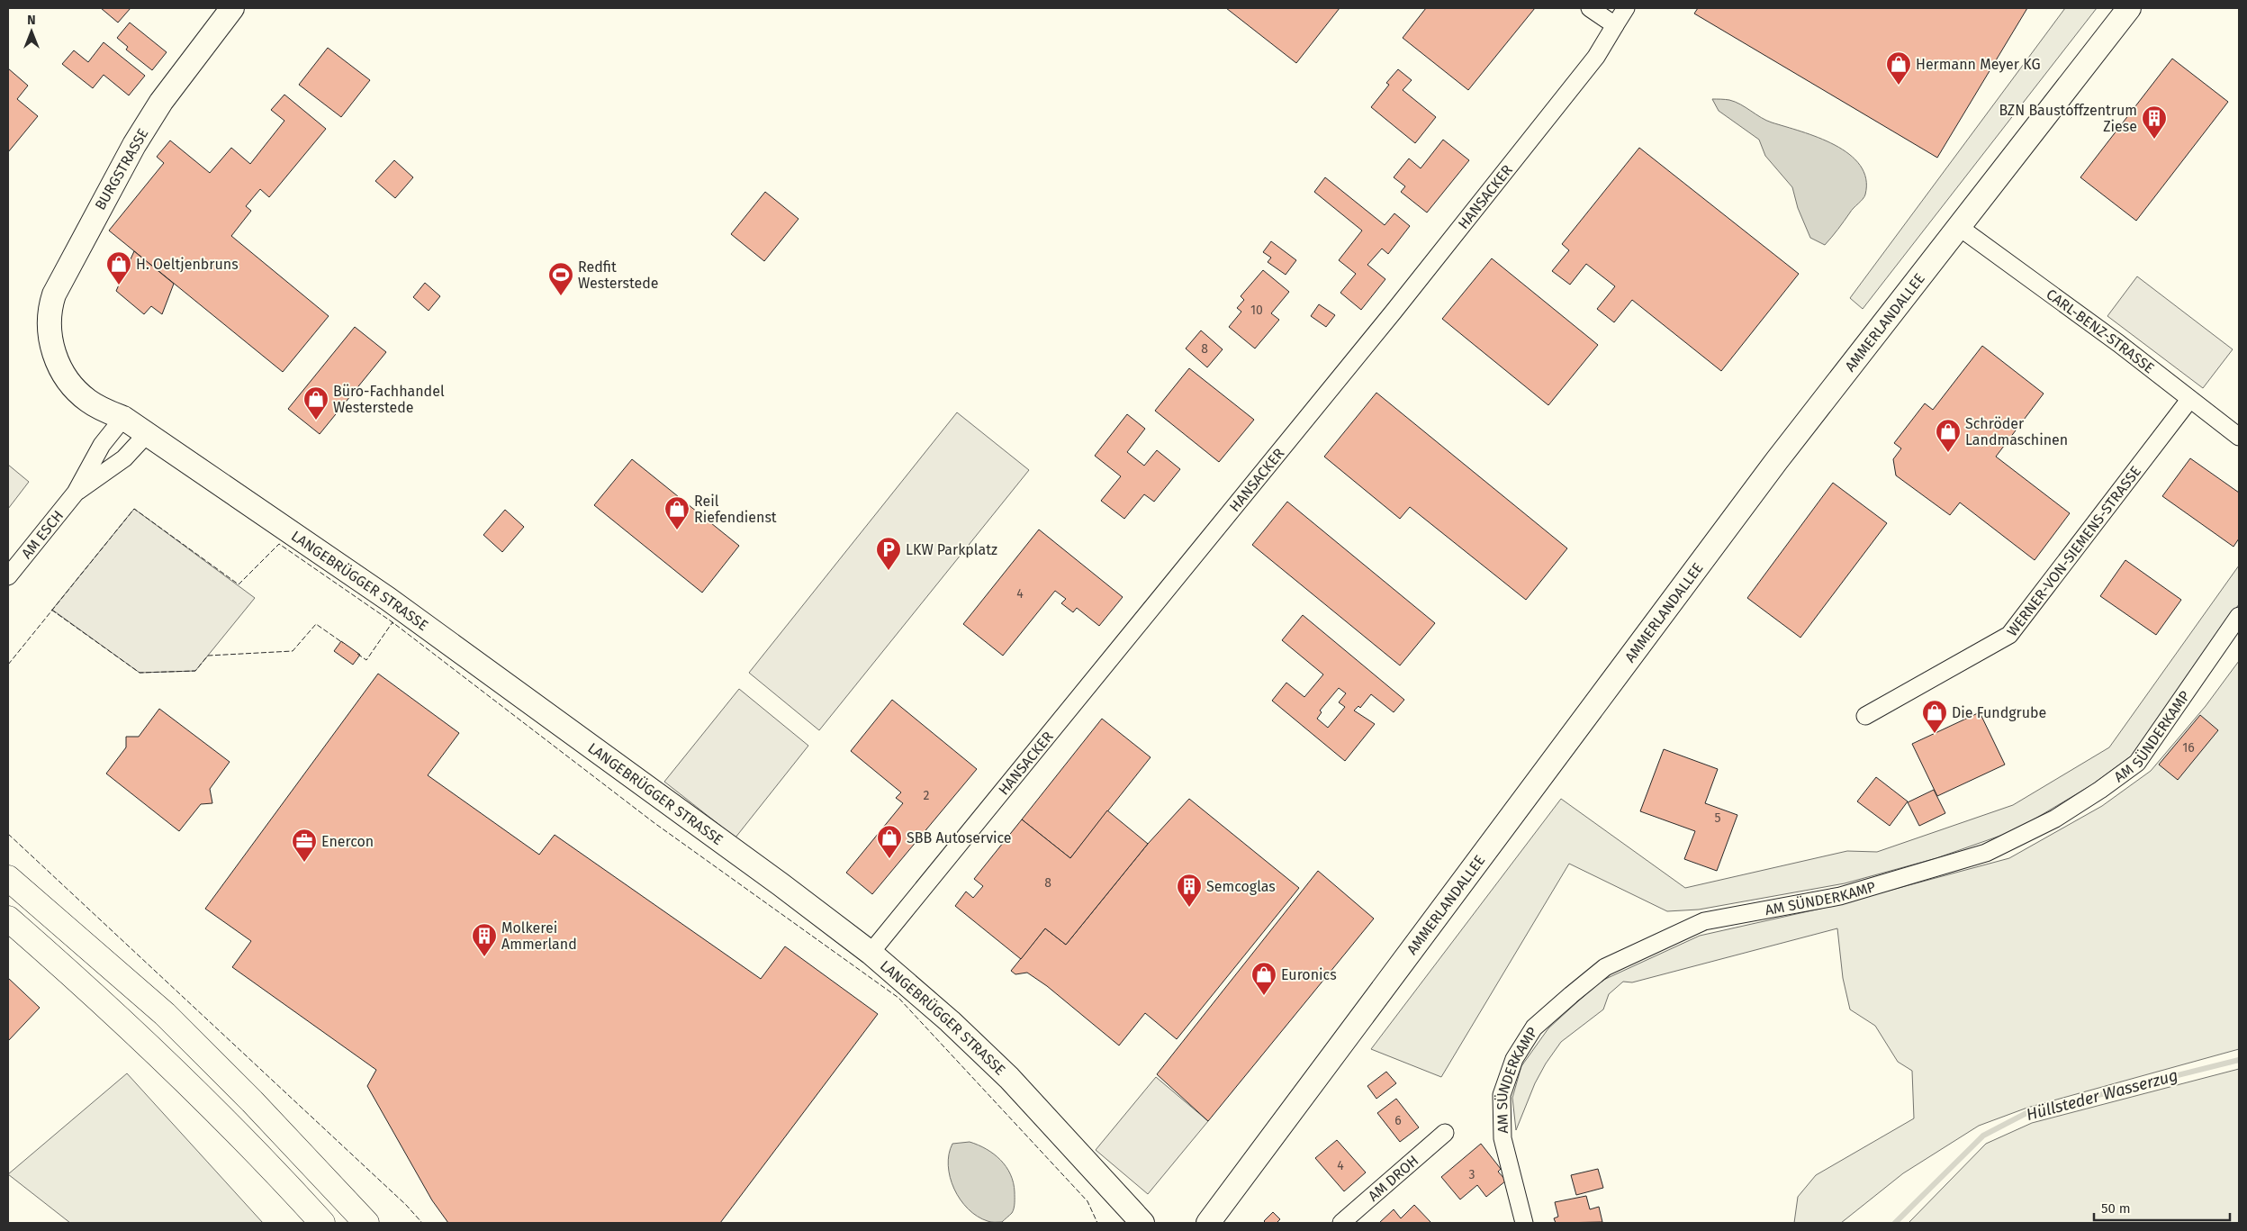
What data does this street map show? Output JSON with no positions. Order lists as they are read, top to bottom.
{
  "streets": {
    "street": [
      "BURGSTRASSE",
      "HANSACKER",
      "AMMERLANDALLEE",
      "CARL-BENZ-STRASSE",
      "AM ESCH",
      "WERNER-VON-SIEMENS-STRASSE",
      "LANGEBRÜGGER STRASSE",
      "AM SÜNDERKAMP",
      "AM DROH"
    ]
  },
  "crossings": [
    ["BURGSTRASSE", "AM ESCH"],
    ["BURGSTRASSE", "LANGEBRÜGGER STRASSE"],
    ["HANSACKER", "LANGEBRÜGGER STRASSE"],
    ["AMMERLANDALLEE", "CARL-BENZ-STRASSE"],
    ["CARL-BENZ-STRASSE", "WERNER-VON-SIEMENS-STRASSE"],
    ["AM ESCH", "LANGEBRÜGGER STRASSE"]
  ],
  "water": ["Hüllsteder Wasserzug"],
  "places": {
    "shop": [
      "Hermann Meyer KG",
      "H. Oeltjenbruns",
      "Büro-Fachhandel Westerstede",
      "Schröder Landmaschinen",
      "Reil Riefendienst",
      "Die Fundgrube",
      "SBB Autoservice",
      "Euronics"
    ],
    "building": ["BZN Baustoffzentrum Ziese", "Semcoglas", "Molkerei Ammerland"],
    "sports": ["Redfit Westerstede"],
    "parking": ["LKW Parkplatz"],
    "office": ["Enercon"]
  },
  "house_numbers": [
    "10",
    "8",
    "4",
    "16",
    "2",
    "5",
    "8",
    "6",
    "4",
    "3"
  ],
  "scale_bar": "50 m",
  "north": "top"
}
